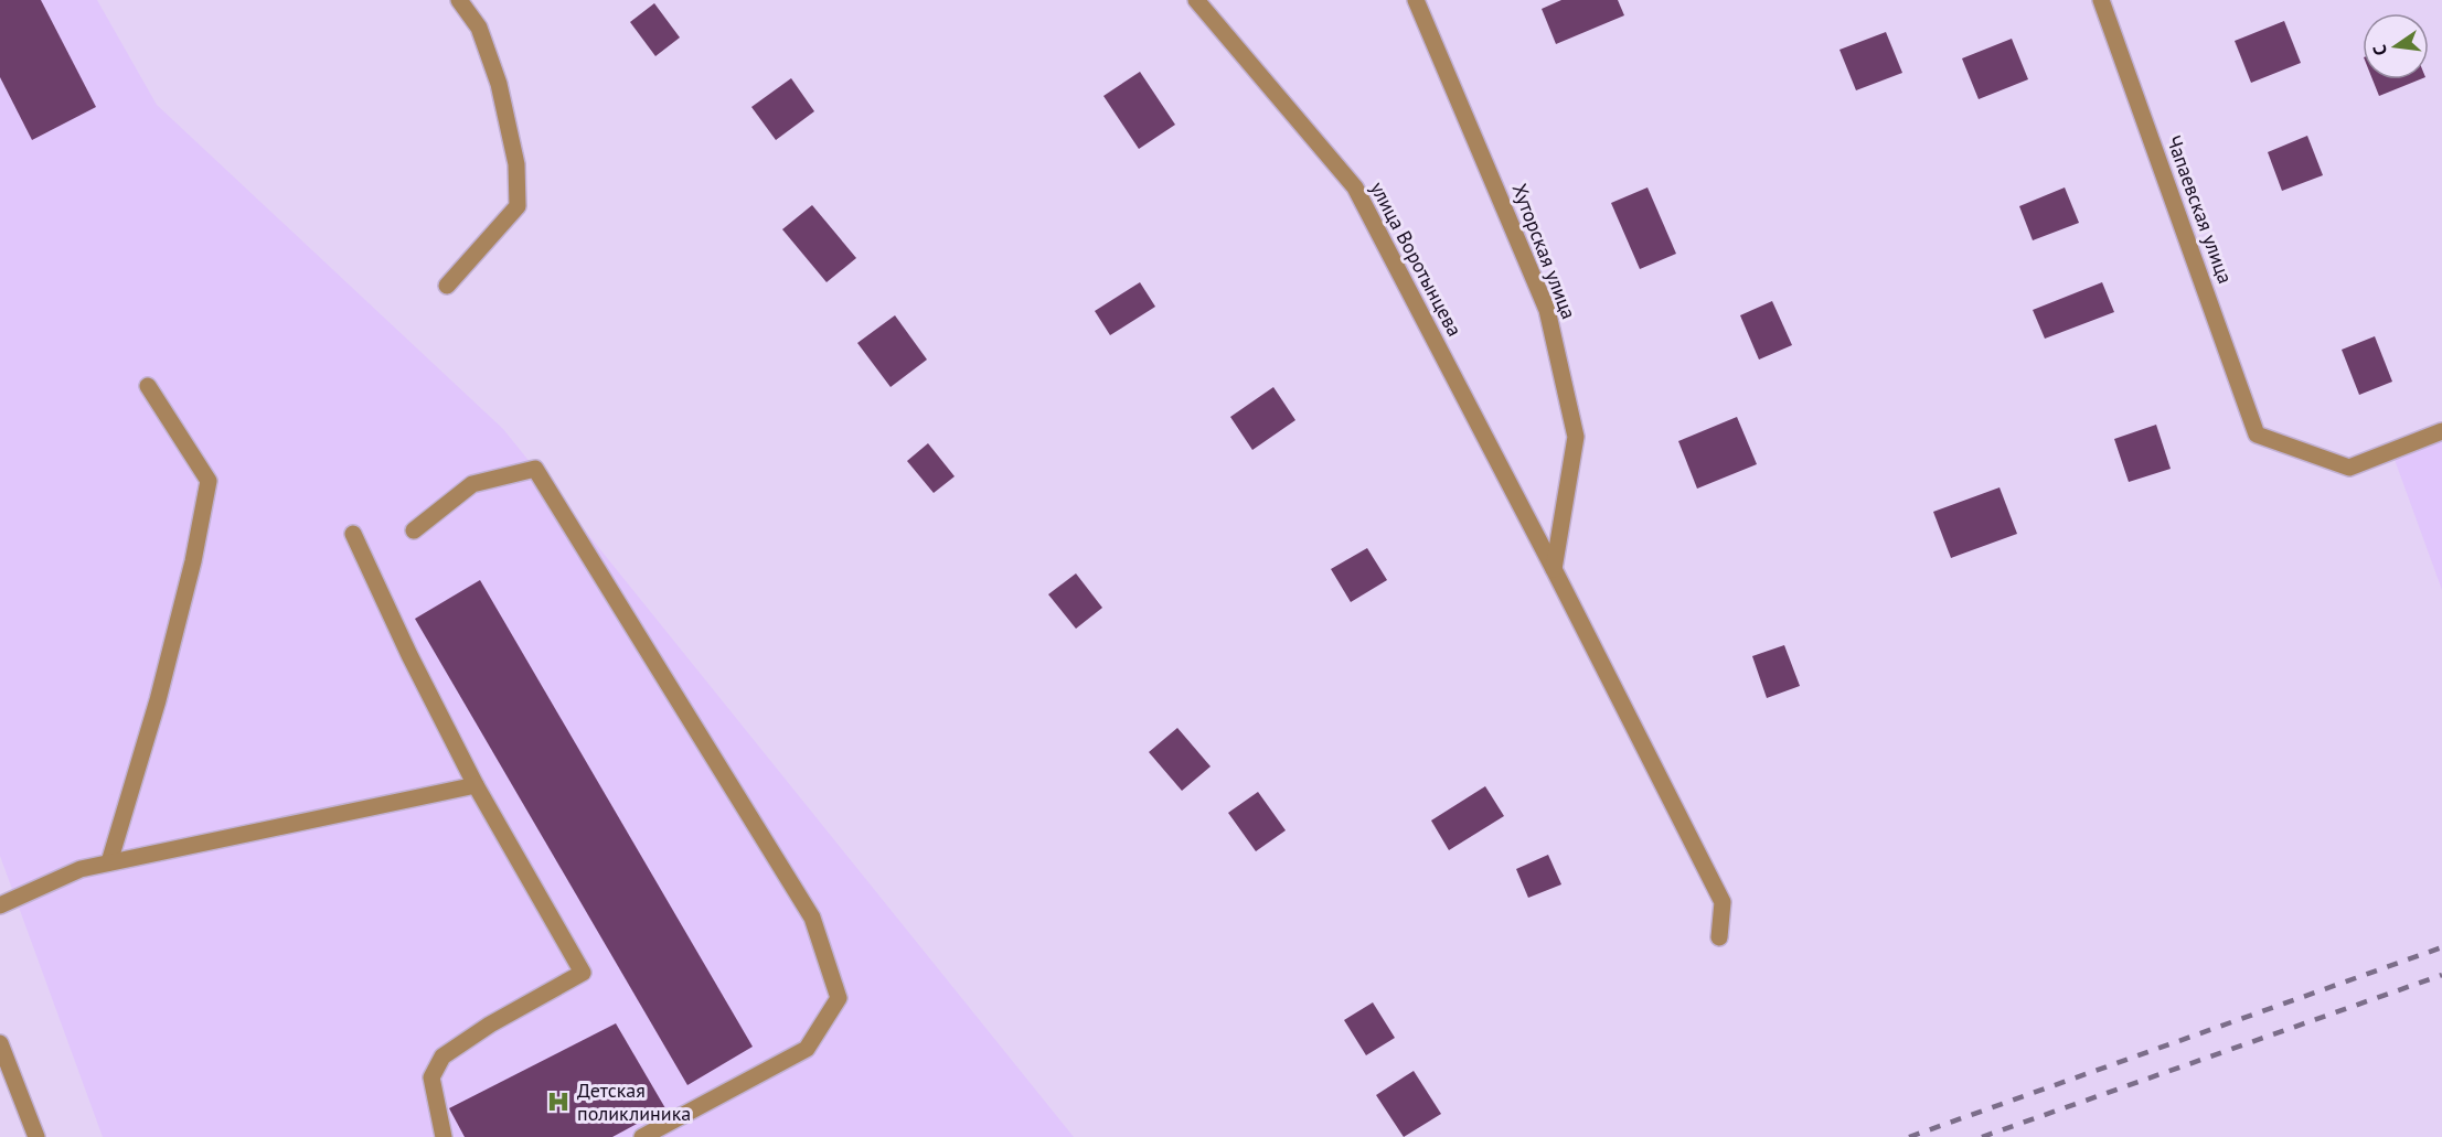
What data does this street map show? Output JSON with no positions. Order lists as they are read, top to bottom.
{
  "streets": {
    "street": ["Чапаевская улица", "Хуторская улица", "улица Воротынцева"]
  },
  "crossings": [
    ["Хуторская улица", "улица Воротынцева"]
  ],
  "places": {
    "hospital": ["Детская поликлиника"]
  },
  "north": "left"
}
